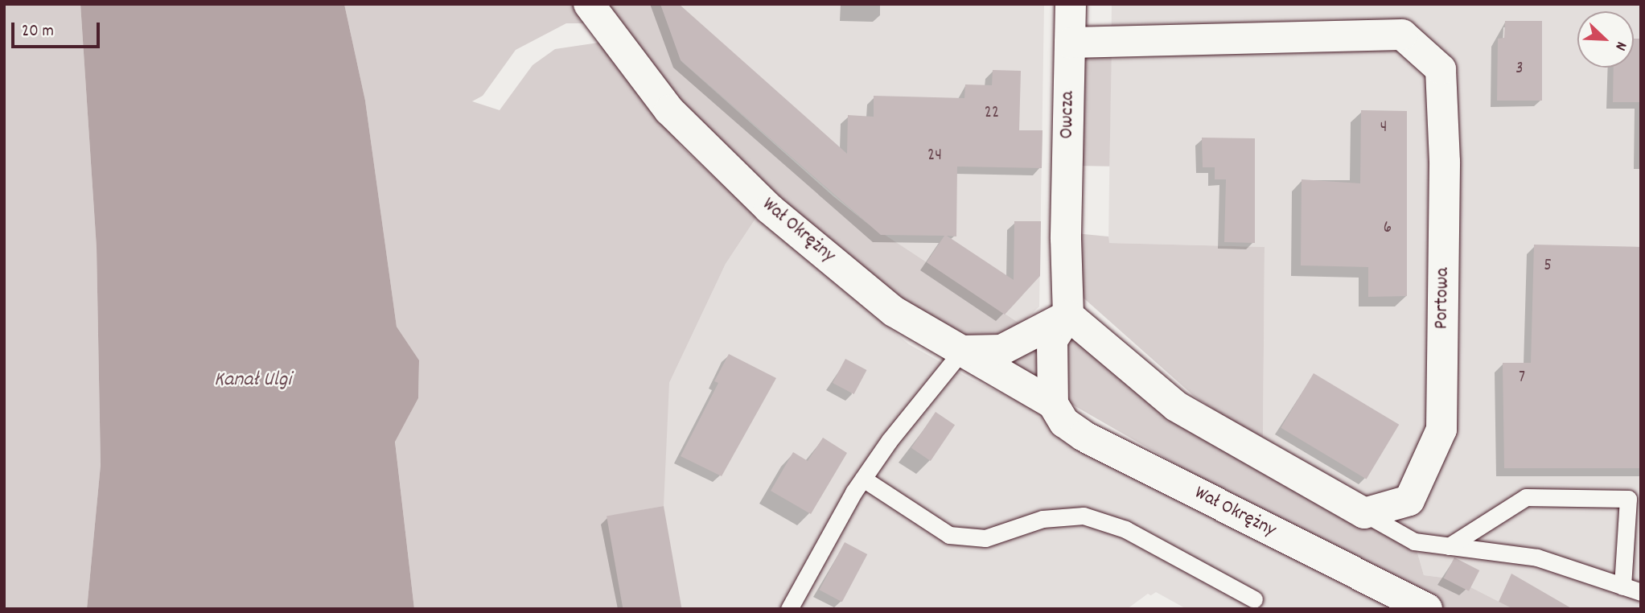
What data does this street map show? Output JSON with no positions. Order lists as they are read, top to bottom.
{
  "streets": {
    "street": ["Owcza", "Wał Okrężny", "Portowa"]
  },
  "crossings": [
    ["Owcza", "Portowa"]
  ],
  "water": ["Kanał Ulgi"],
  "house_numbers": [
    "3",
    "22",
    "4",
    "24",
    "6",
    "5",
    "7"
  ],
  "scale_bar": "20 m",
  "north": "bottom right"
}
